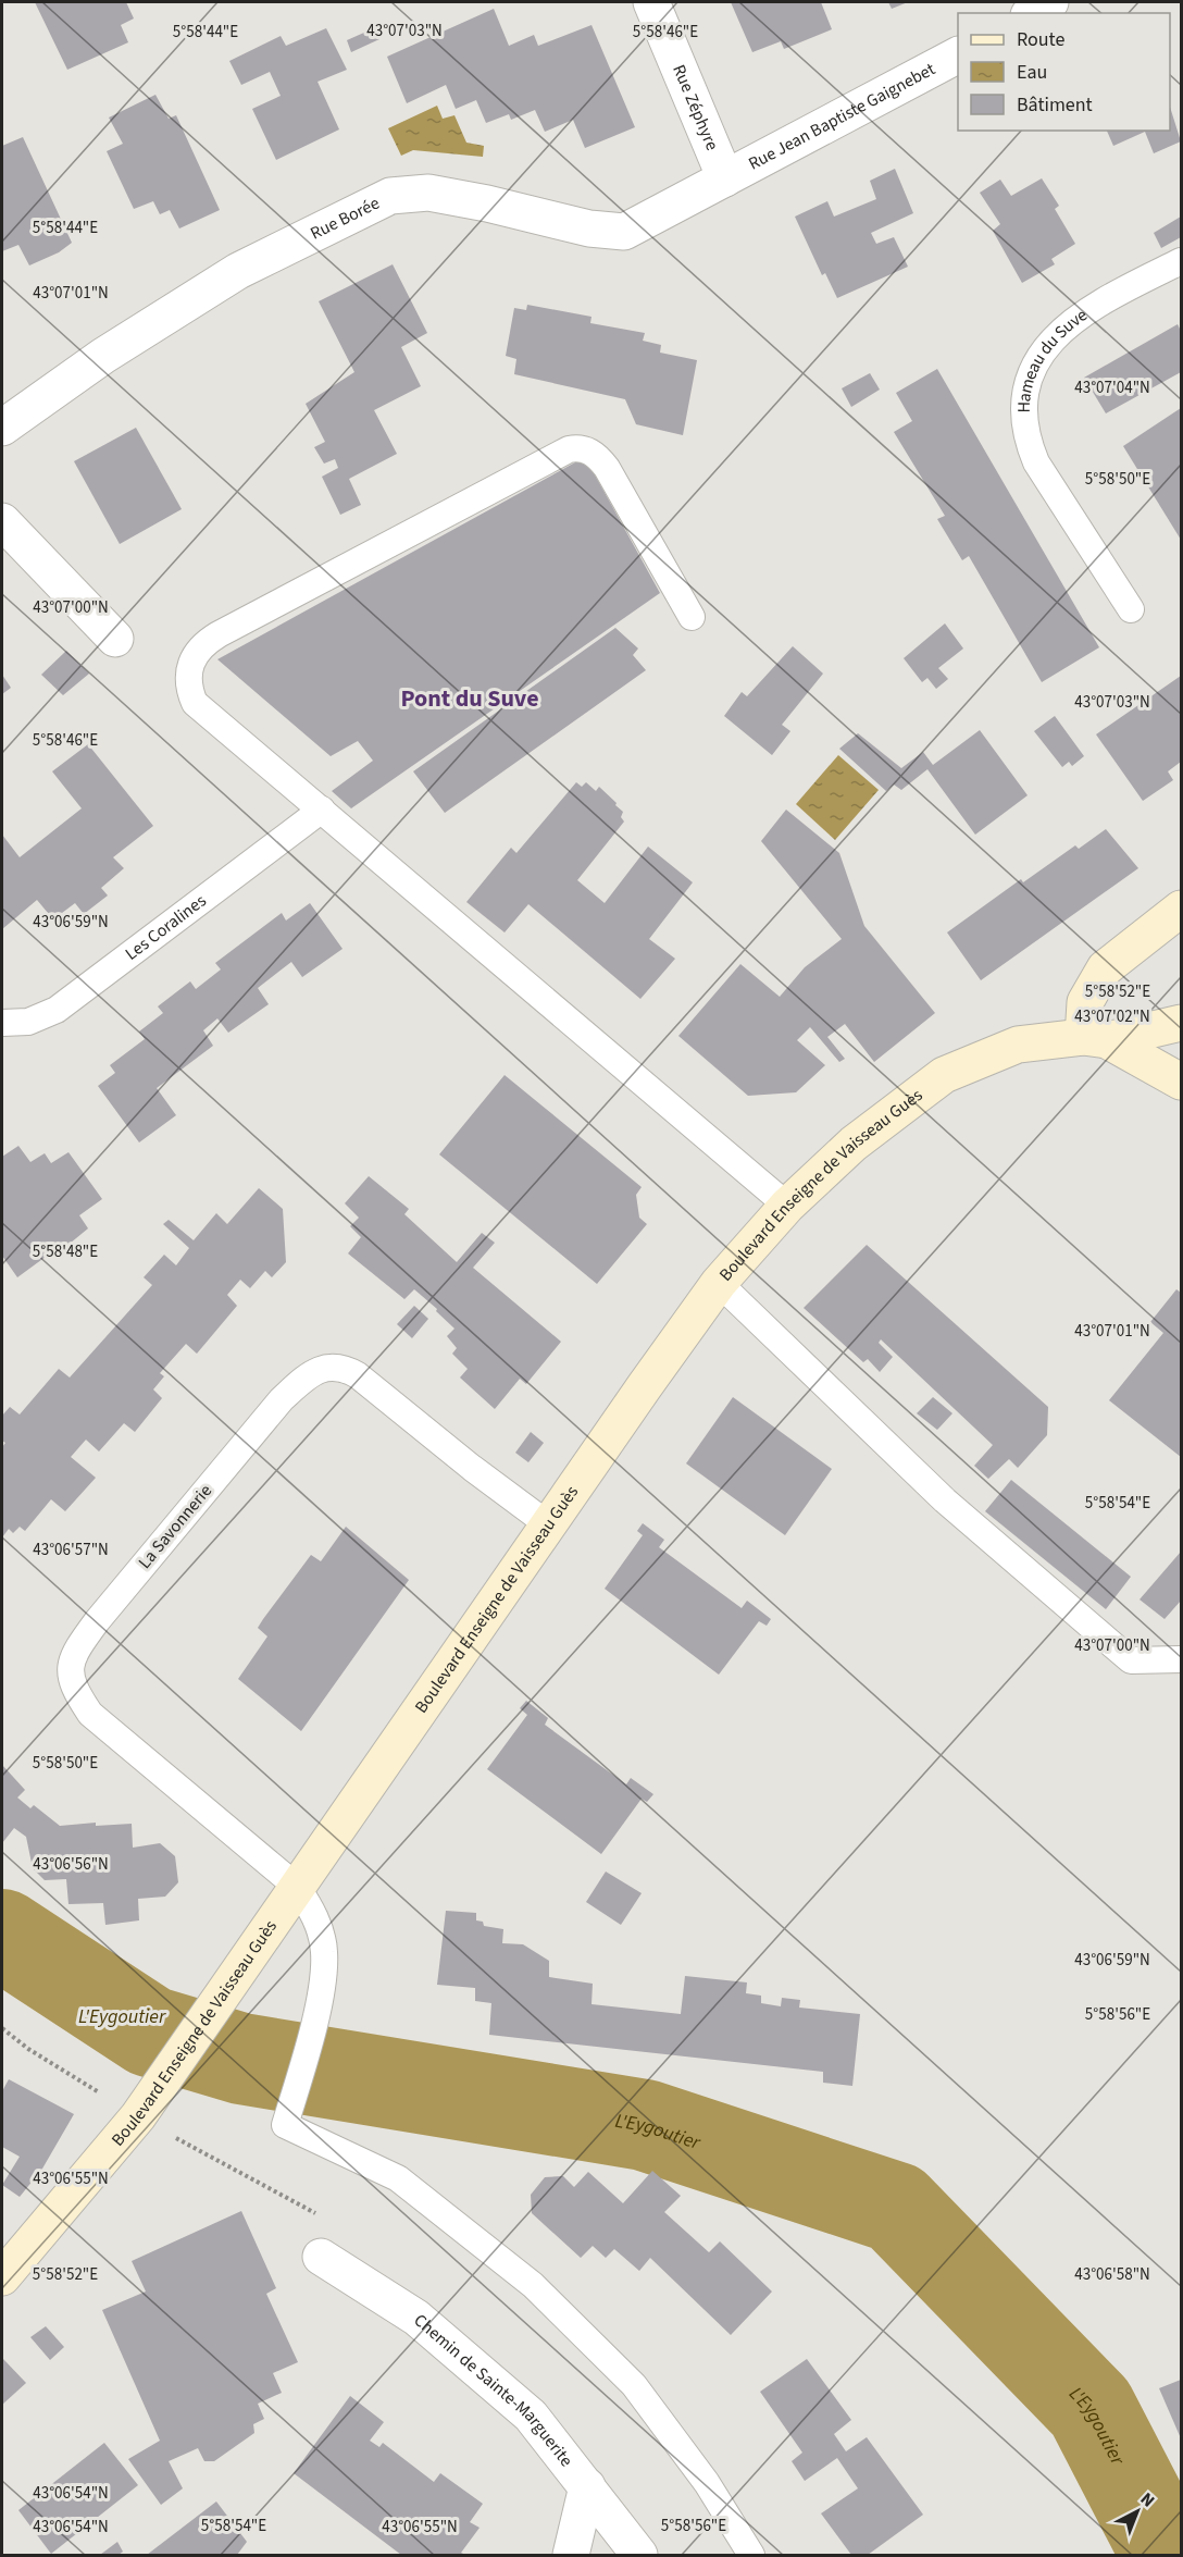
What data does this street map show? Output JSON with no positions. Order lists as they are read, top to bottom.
{
  "streets": {
    "main road": ["Boulevard Enseigne de Vaisseau Guès"],
    "street": [
      "Rue Zéphyre",
      "Rue Jean Baptiste Gaignebet",
      "Rue Borée",
      "Chemin de Sainte-Marguerite"
    ],
    "lane": ["Hameau du Suve", "Les Coralines", "La Savonnerie"]
  },
  "crossings": [
    ["Rue Zéphyre", "Rue Jean Baptiste Gaignebet"],
    ["Rue Zéphyre", "Rue Borée"],
    ["Rue Jean Baptiste Gaignebet", "Rue Borée"],
    ["Boulevard Enseigne de Vaisseau Guès", "La Savonnerie"]
  ],
  "districts": ["Pont du Suve"],
  "water": ["L'Eygoutier"],
  "legend": ["Route", "Eau", "Bâtiment"],
  "north": "top right",
  "coordinates": [
    "43°07'03\"N",
    "5°58'44\"E",
    "5°58'46\"E",
    "43°07'01\"N",
    "43°07'04\"N",
    "5°58'50\"E",
    "43°07'00\"N",
    "43°06'59\"N",
    "5°58'52\"E",
    "43°07'02\"N",
    "5°58'48\"E",
    "5°58'54\"E",
    "43°06'57\"N",
    "43°06'56\"N",
    "5°58'56\"E",
    "43°06'55\"N",
    "43°06'58\"N",
    "43°06'54\"N"
  ]
}
